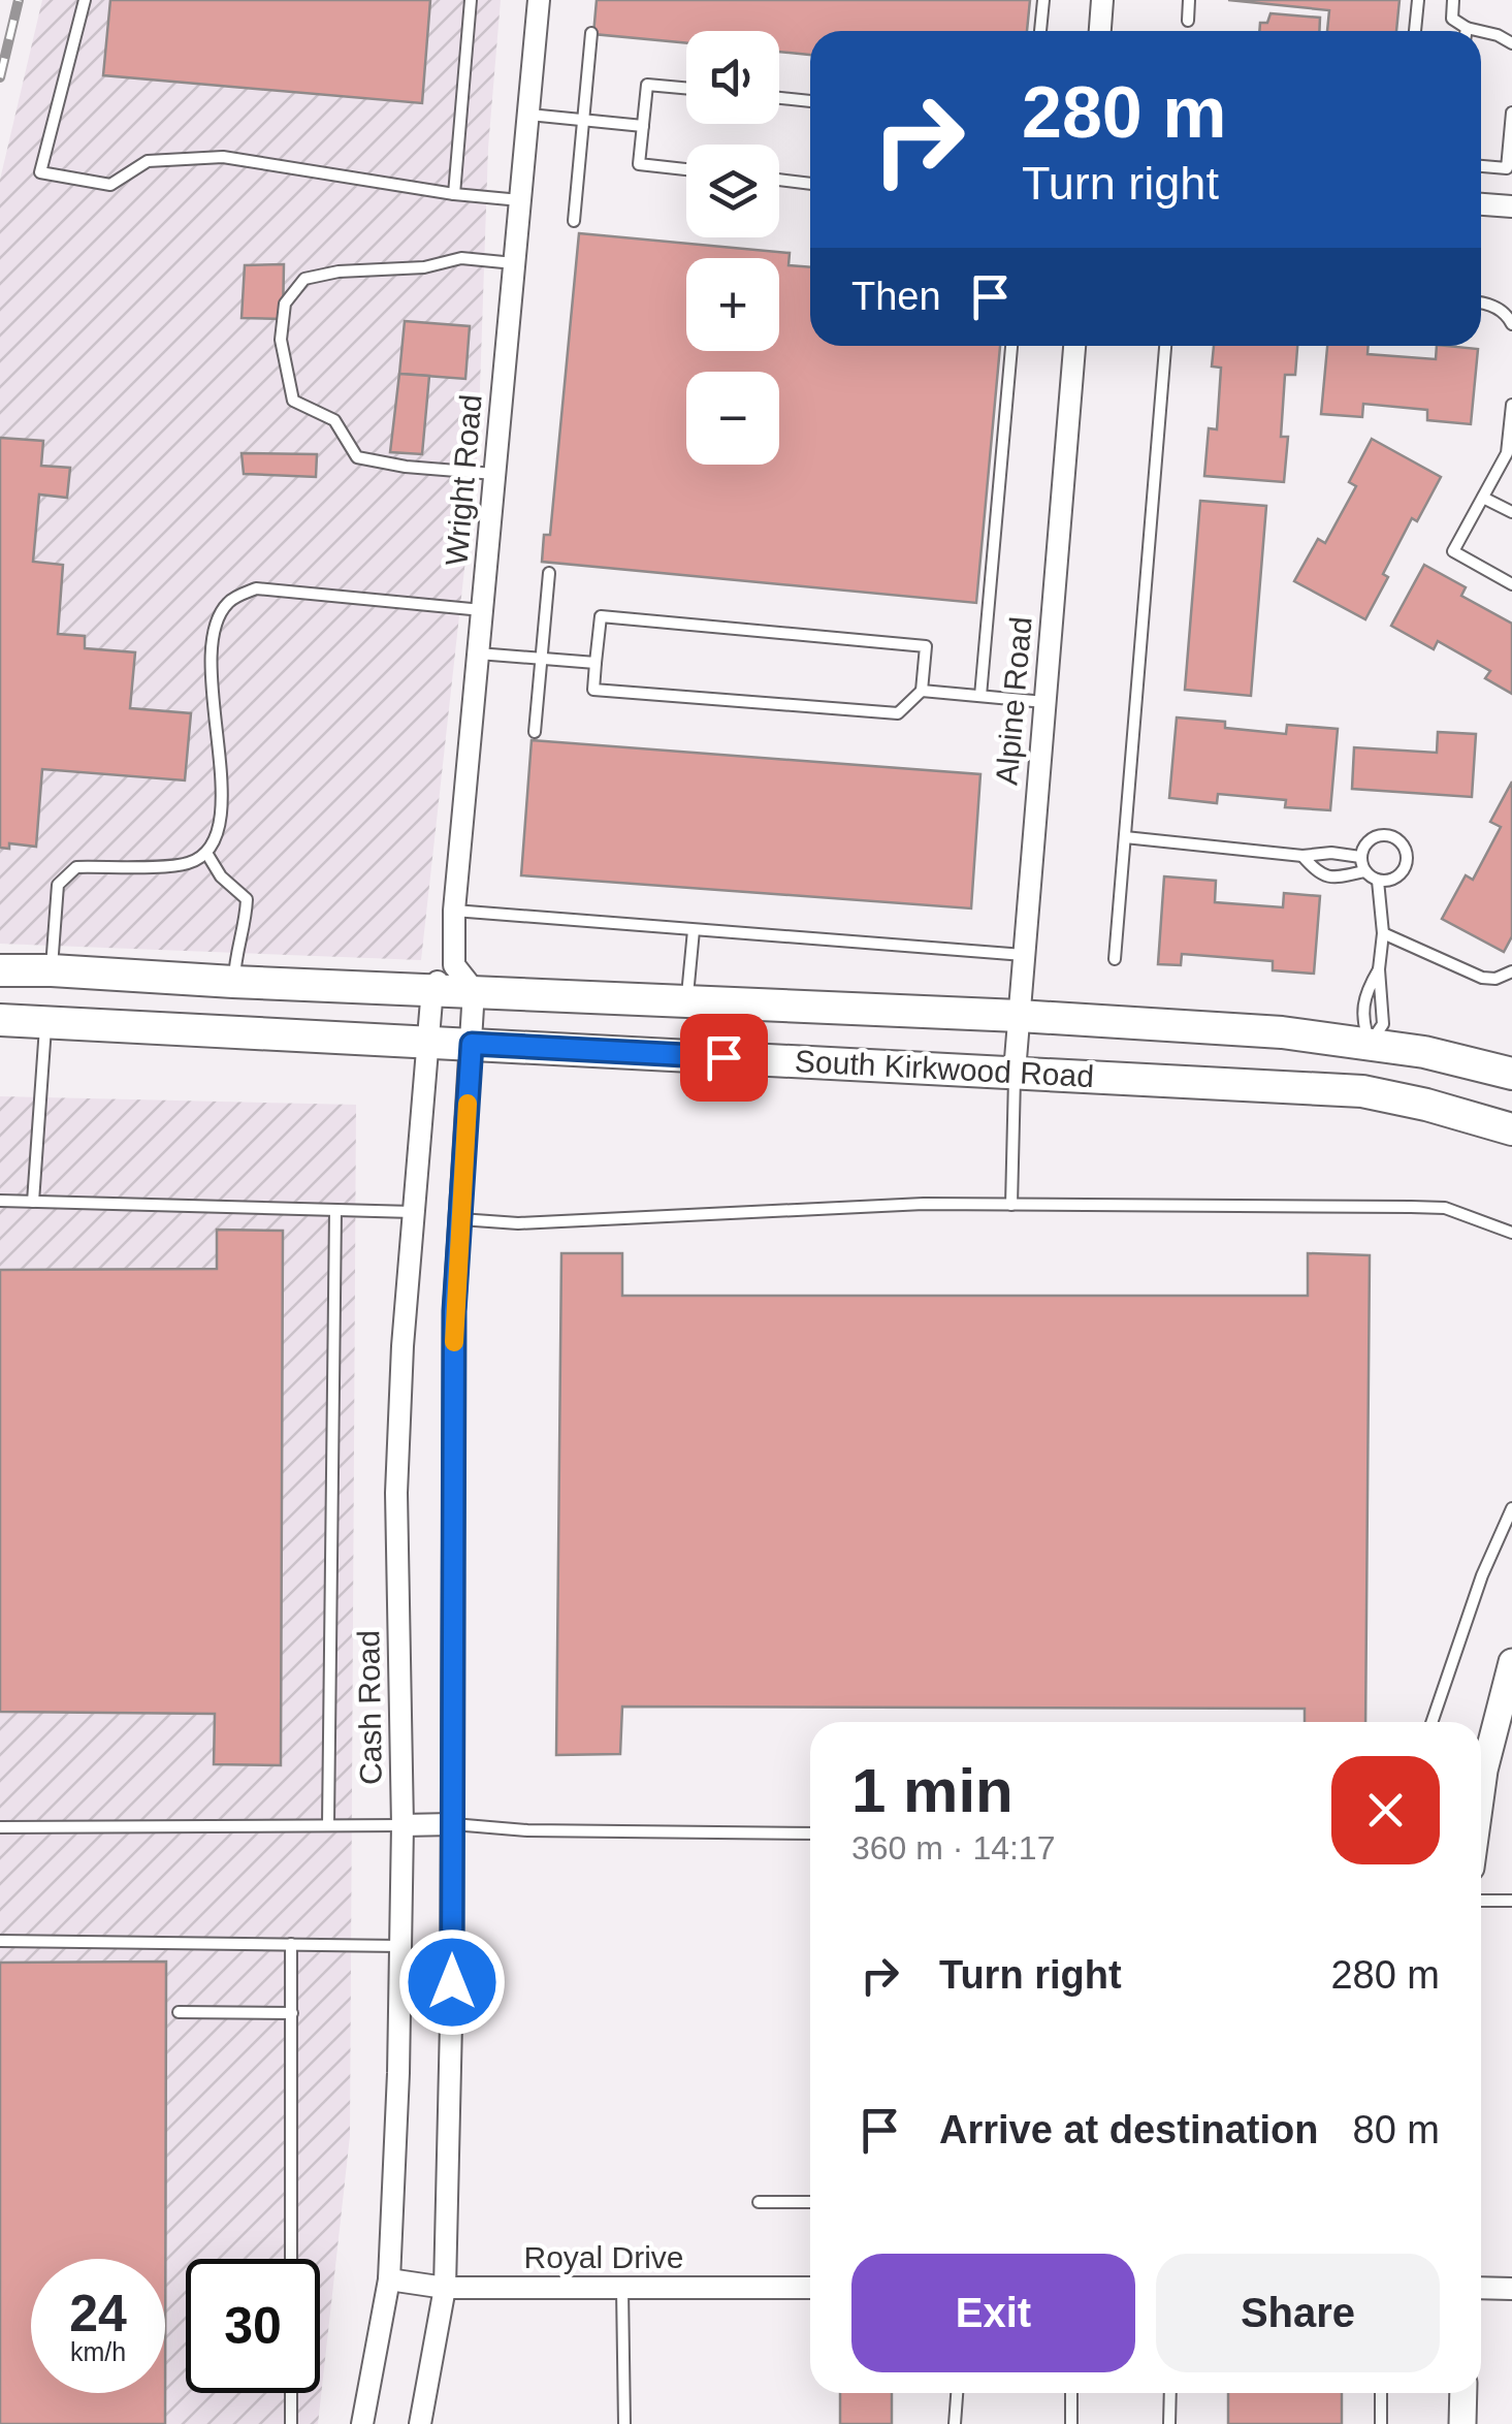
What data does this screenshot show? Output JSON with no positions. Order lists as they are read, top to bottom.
{
  "streets": {
    "main road": ["South Kirkwood Road"],
    "street": [
      "Wright Road",
      "Alpine Road",
      "Cash Road",
      "Royal Drive"
    ]
  },
  "crossings": [
    ["Alpine Road", "South Kirkwood Road"],
    ["South Kirkwood Road", "Cash Road"],
    ["Cash Road", "Royal Drive"]
  ],
  "page": {
    "map_buttons": ["+", "−"],
    "turn": ["280 m", "Turn right"],
    "then": "Then",
    "heading": ["1 min", "360 m · 14:17"],
    "list": [
      {
        "name": "Turn right",
        "value": "280 m"
      },
      {
        "name": "Arrive at destination",
        "value": "80 m"
      }
    ],
    "buttons": ["Exit", "Share"],
    "speed": "24 km/h",
    "limit": "30"
  }
}
